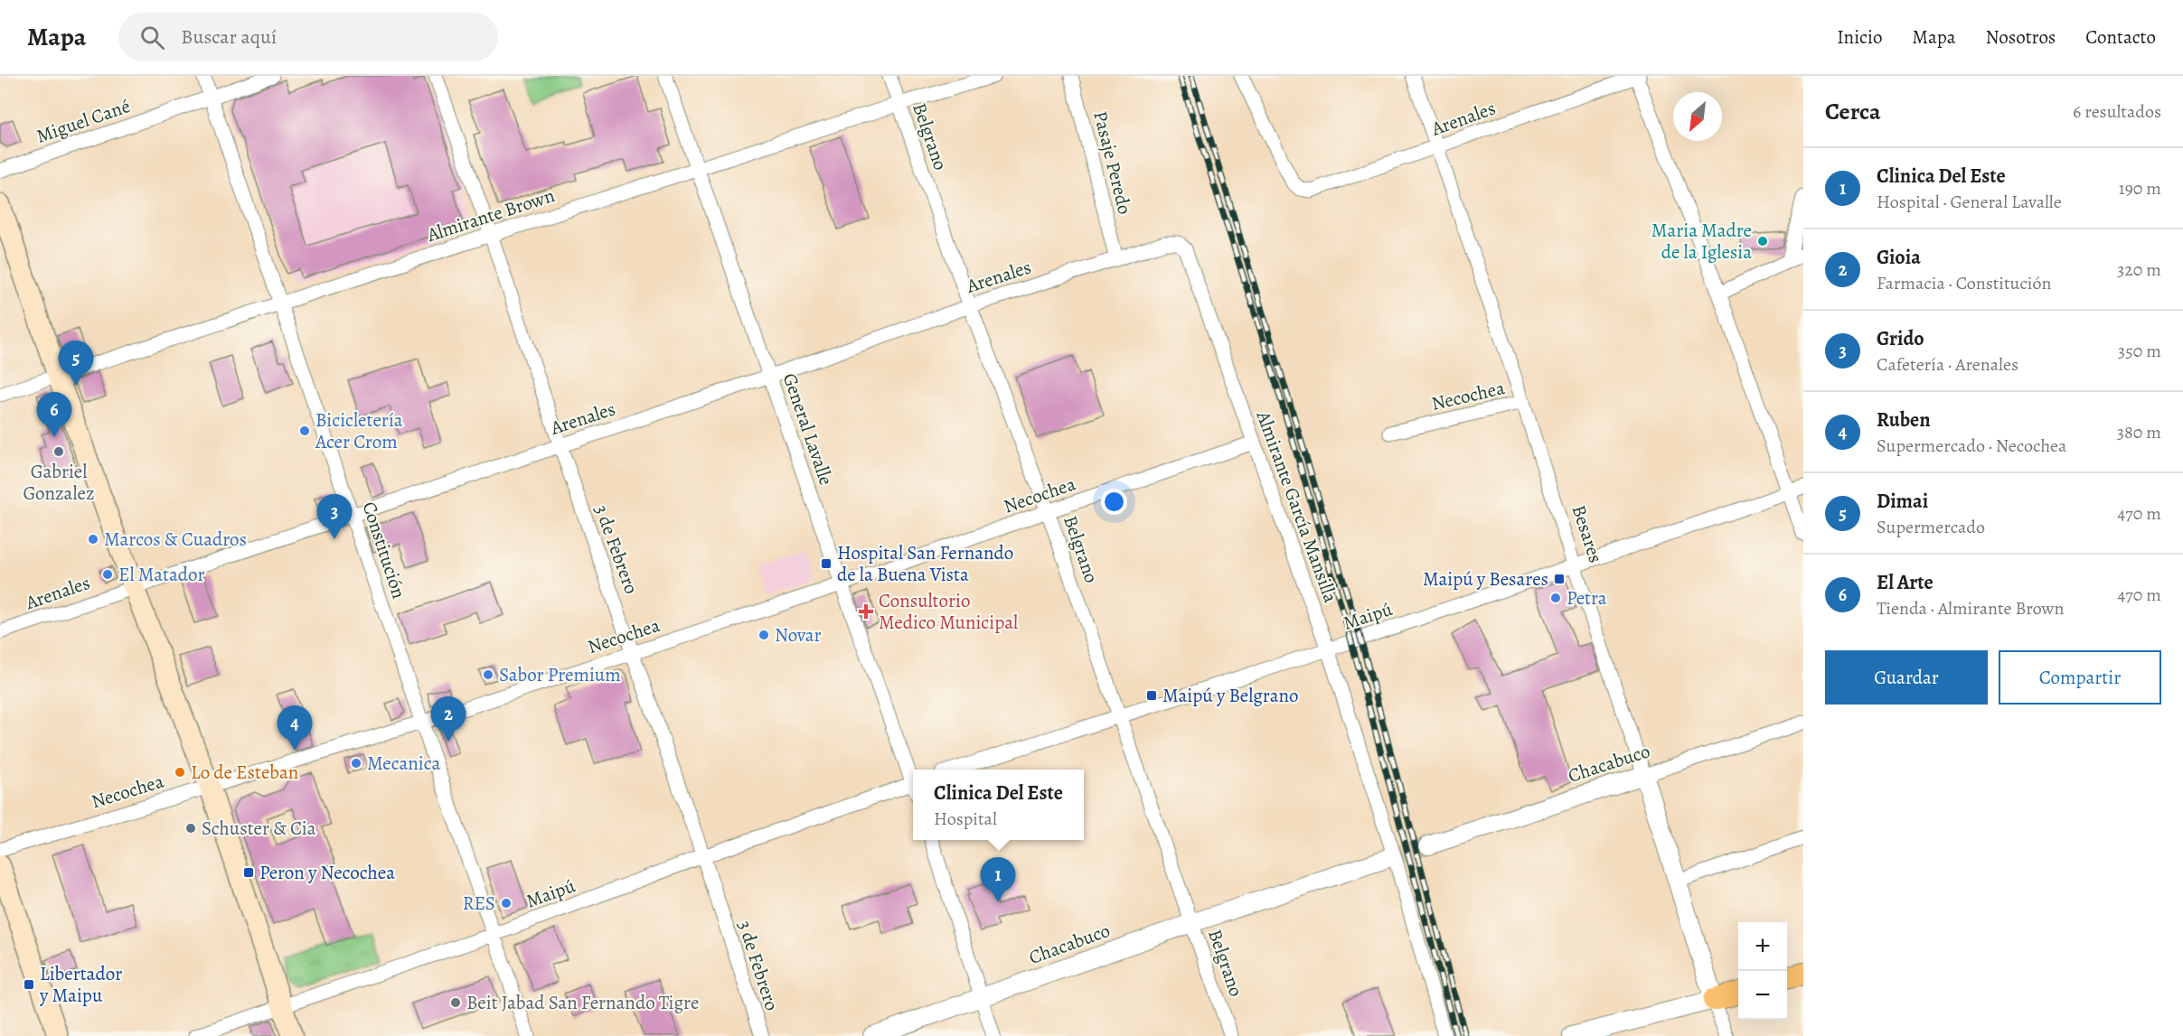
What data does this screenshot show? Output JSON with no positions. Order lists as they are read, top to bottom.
{
  "streets": {
    "street": [
      "Arenales",
      "Miguel Cané",
      "Belgrano",
      "Pasaje Peredo",
      "Almirante Brown",
      "Necochea",
      "General Lavalle",
      "Almirante García Mansilla",
      "Besares",
      "3 de Febrero",
      "Constitución",
      "Maipú",
      "Chacabuco"
    ]
  },
  "crossings": [
    ["Arenales", "Belgrano"],
    ["Arenales", "Pasaje Peredo"],
    ["Arenales", "General Lavalle"],
    ["Arenales", "Almirante García Mansilla"],
    ["Arenales", "Besares"],
    ["Arenales", "3 de Febrero"],
    ["Arenales", "Constitución"],
    ["Miguel Cané", "Constitución"],
    ["Belgrano", "Almirante Brown"],
    ["Belgrano", "Necochea"],
    ["Belgrano", "Maipú"],
    ["Belgrano", "Chacabuco"],
    ["Almirante Brown", "General Lavalle"],
    ["Almirante Brown", "3 de Febrero"],
    ["Almirante Brown", "Constitución"],
    ["Necochea", "General Lavalle"],
    ["Necochea", "Almirante García Mansilla"],
    ["Necochea", "Besares"],
    ["Necochea", "3 de Febrero"],
    ["Necochea", "Constitución"],
    ["Almirante García Mansilla", "Maipú"],
    ["Almirante García Mansilla", "Chacabuco"],
    ["Besares", "Maipú"],
    ["Besares", "Chacabuco"],
    ["3 de Febrero", "Maipú"],
    ["Constitución", "Maipú"]
  ],
  "places": {
    "other": [
      "Maria Madre de la Iglesia",
      "Bicicletería Acer Crom",
      "Gabriel Gonzalez",
      "Marcos & Cuadros",
      "El Matador",
      "Petra",
      "Novar",
      "Sabor Premium",
      "Mecanica",
      "Lo de Esteban",
      "Schuster & Cia",
      "RES",
      "Beit Jabad San Fernando Tigre"
    ],
    "transit": [
      "Hospital San Fernando de la Buena Vista",
      "Maipú y Besares",
      "Maipú y Belgrano",
      "Peron y Necochea",
      "Libertador y Maipu"
    ],
    "health": ["Consultorio Medico Municipal"]
  },
  "north": "bottom left",
  "page": {
    "header": "Mapa",
    "search": "Buscar aquí",
    "nav": [
      "Inicio",
      "Mapa",
      "Nosotros",
      "Contacto"
    ],
    "heading": ["Cerca", "6 resultados"],
    "list": [
      {
        "mark": "1",
        "name": "Clinica Del Este",
        "note": "Hospital · General Lavalle",
        "value": "190 m"
      },
      {
        "mark": "2",
        "name": "Gioia",
        "note": "Farmacia · Constitución",
        "value": "320 m"
      },
      {
        "mark": "3",
        "name": "Grido",
        "note": "Cafetería · Arenales",
        "value": "350 m"
      },
      {
        "mark": "4",
        "name": "Ruben",
        "note": "Supermercado · Necochea",
        "value": "380 m"
      },
      {
        "mark": "5",
        "name": "Dimai",
        "note": "Supermercado",
        "value": "470 m"
      },
      {
        "mark": "6",
        "name": "El Arte",
        "note": "Tienda · Almirante Brown",
        "value": "470 m"
      }
    ],
    "pins": [
      "5",
      "6",
      "3",
      "2",
      "4",
      "1"
    ],
    "buttons": ["Guardar", "Compartir"],
    "popup": ["Clinica Del Este", "Hospital"],
    "map_buttons": ["+", "−"]
  }
}
